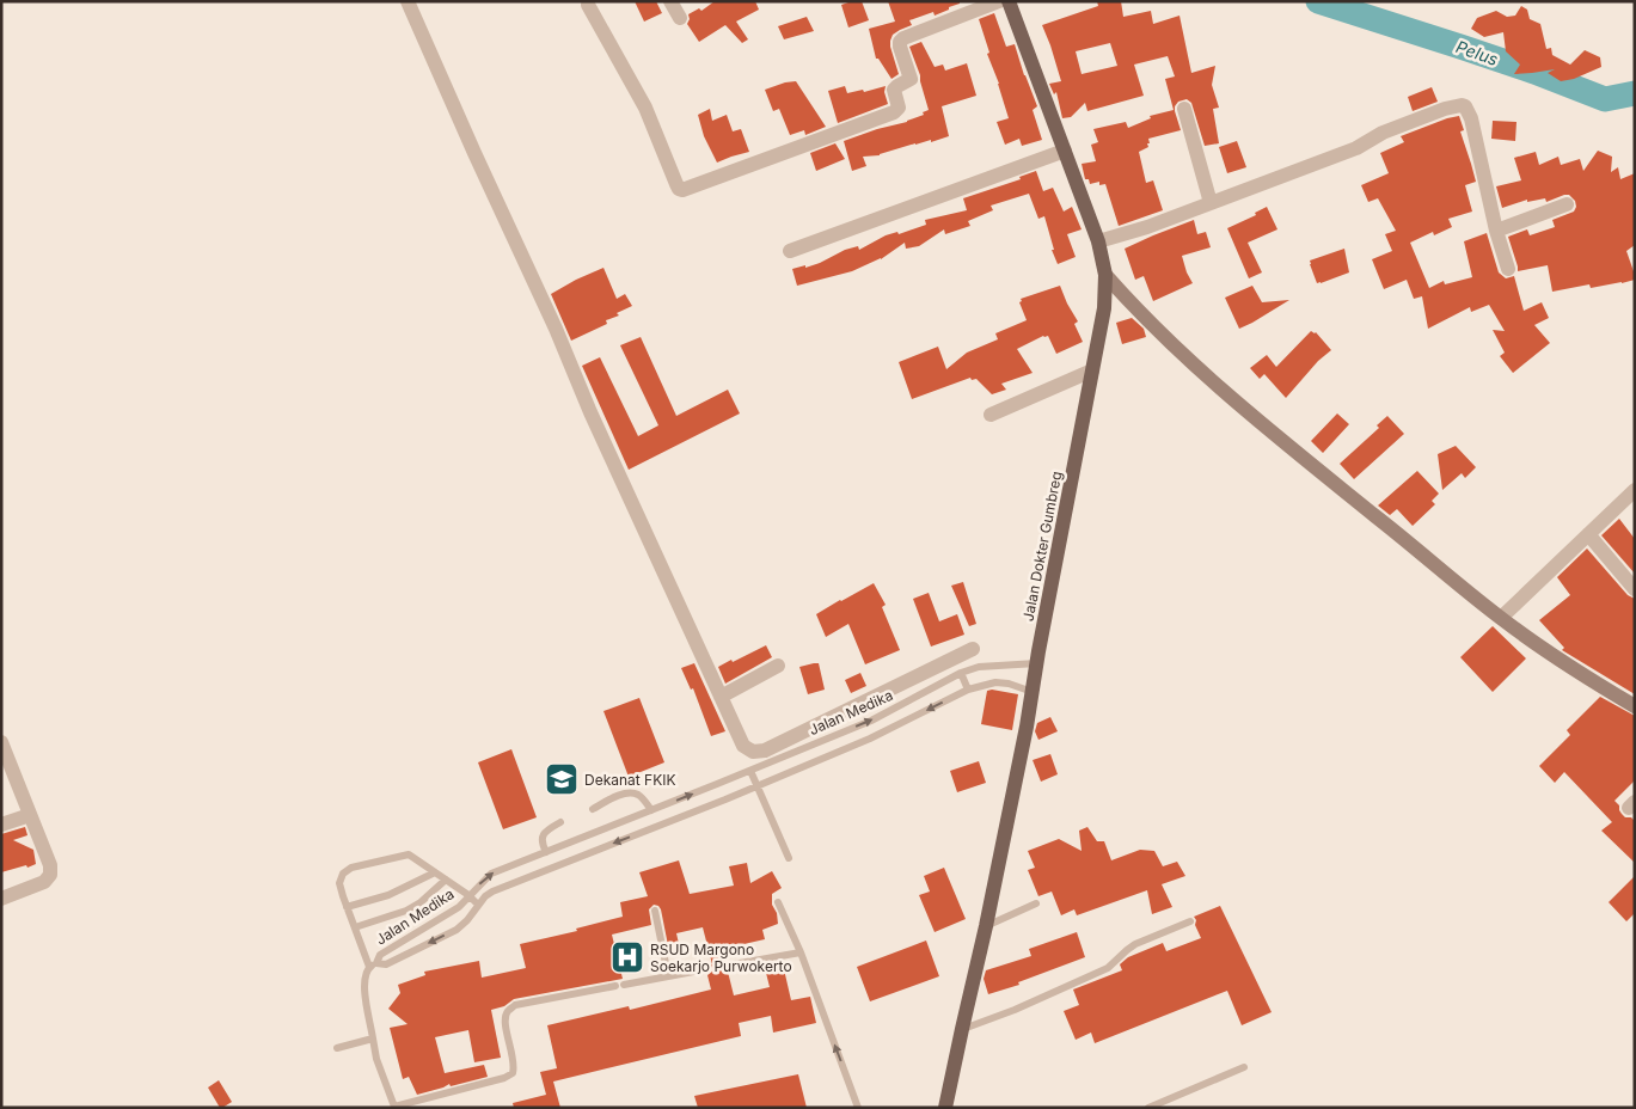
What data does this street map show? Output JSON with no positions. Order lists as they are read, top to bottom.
{
  "streets": {
    "main road": ["Jalan Dokter Gumbreg"],
    "lane": ["Jalan Medika"]
  },
  "crossings": [
    ["Jalan Dokter Gumbreg", "Jalan Medika"]
  ],
  "water": ["Pelus"],
  "places": {
    "school or university": ["Dekanat FKIK"],
    "hospital": ["RSUD Margono Soekarjo Purwokerto"]
  }
}
